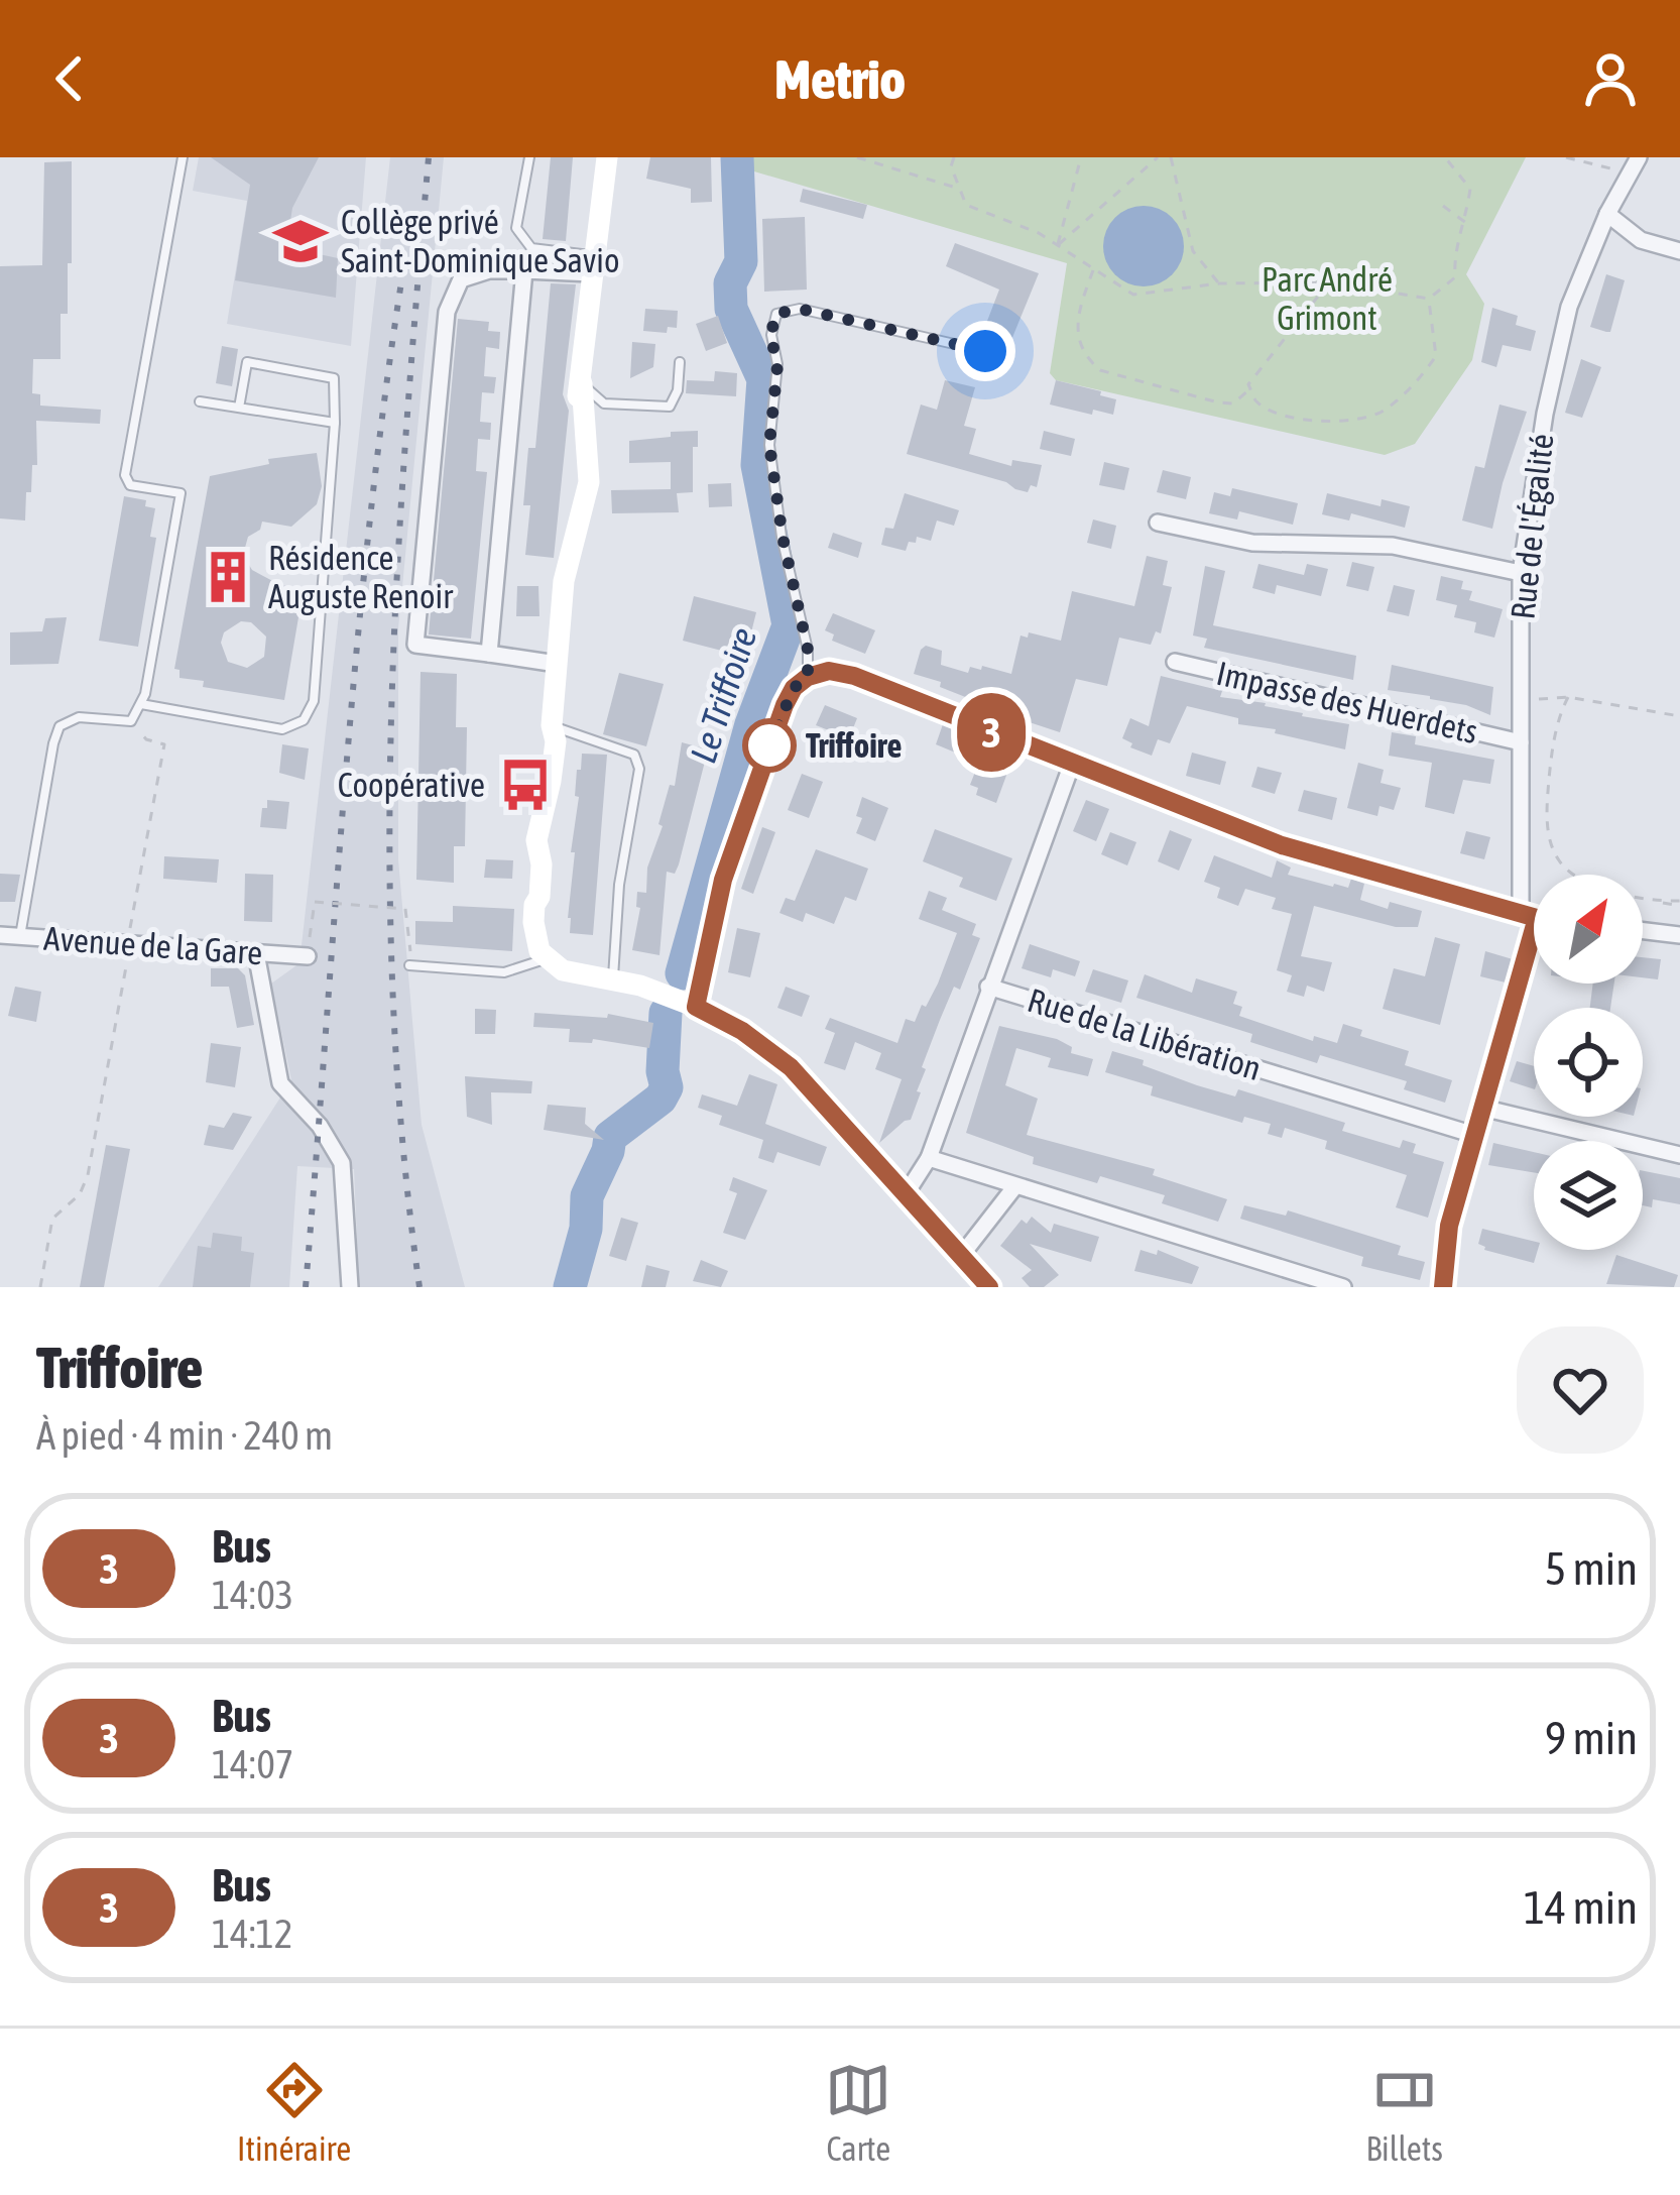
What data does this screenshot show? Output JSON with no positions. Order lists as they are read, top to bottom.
{
  "streets": {
    "street": [
      "Rue de l'Égalité",
      "Impasse des Huerdets",
      "Avenue de la Gare",
      "Rue de la Libération"
    ]
  },
  "crossings": [
    ["Rue de l'Égalité", "Impasse des Huerdets"],
    ["Rue de l'Égalité", "Rue de la Libération"]
  ],
  "water": ["Le Triffoire"],
  "parks": ["Parc André Grimont"],
  "places": {
    "school or university": ["Collège privé Saint-Dominique Savio"],
    "building": ["Résidence Auguste Renoir"],
    "other": ["Triffoire"],
    "bus stop": ["Coopérative"]
  },
  "lines": ["bus line 3"],
  "north": "top right",
  "page": {
    "header": "Metrio",
    "on_map": "3",
    "heading": ["Triffoire", "À pied · 4 min · 240 m"],
    "list": [
      {
        "mark": "3",
        "name": "Bus",
        "note": "14:03",
        "value": "5 min"
      },
      {
        "mark": "3",
        "name": "Bus",
        "note": "14:07",
        "value": "9 min"
      },
      {
        "mark": "3",
        "name": "Bus",
        "note": "14:12",
        "value": "14 min"
      }
    ],
    "tabs": ["Itinéraire", "Carte", "Billets"]
  }
}
